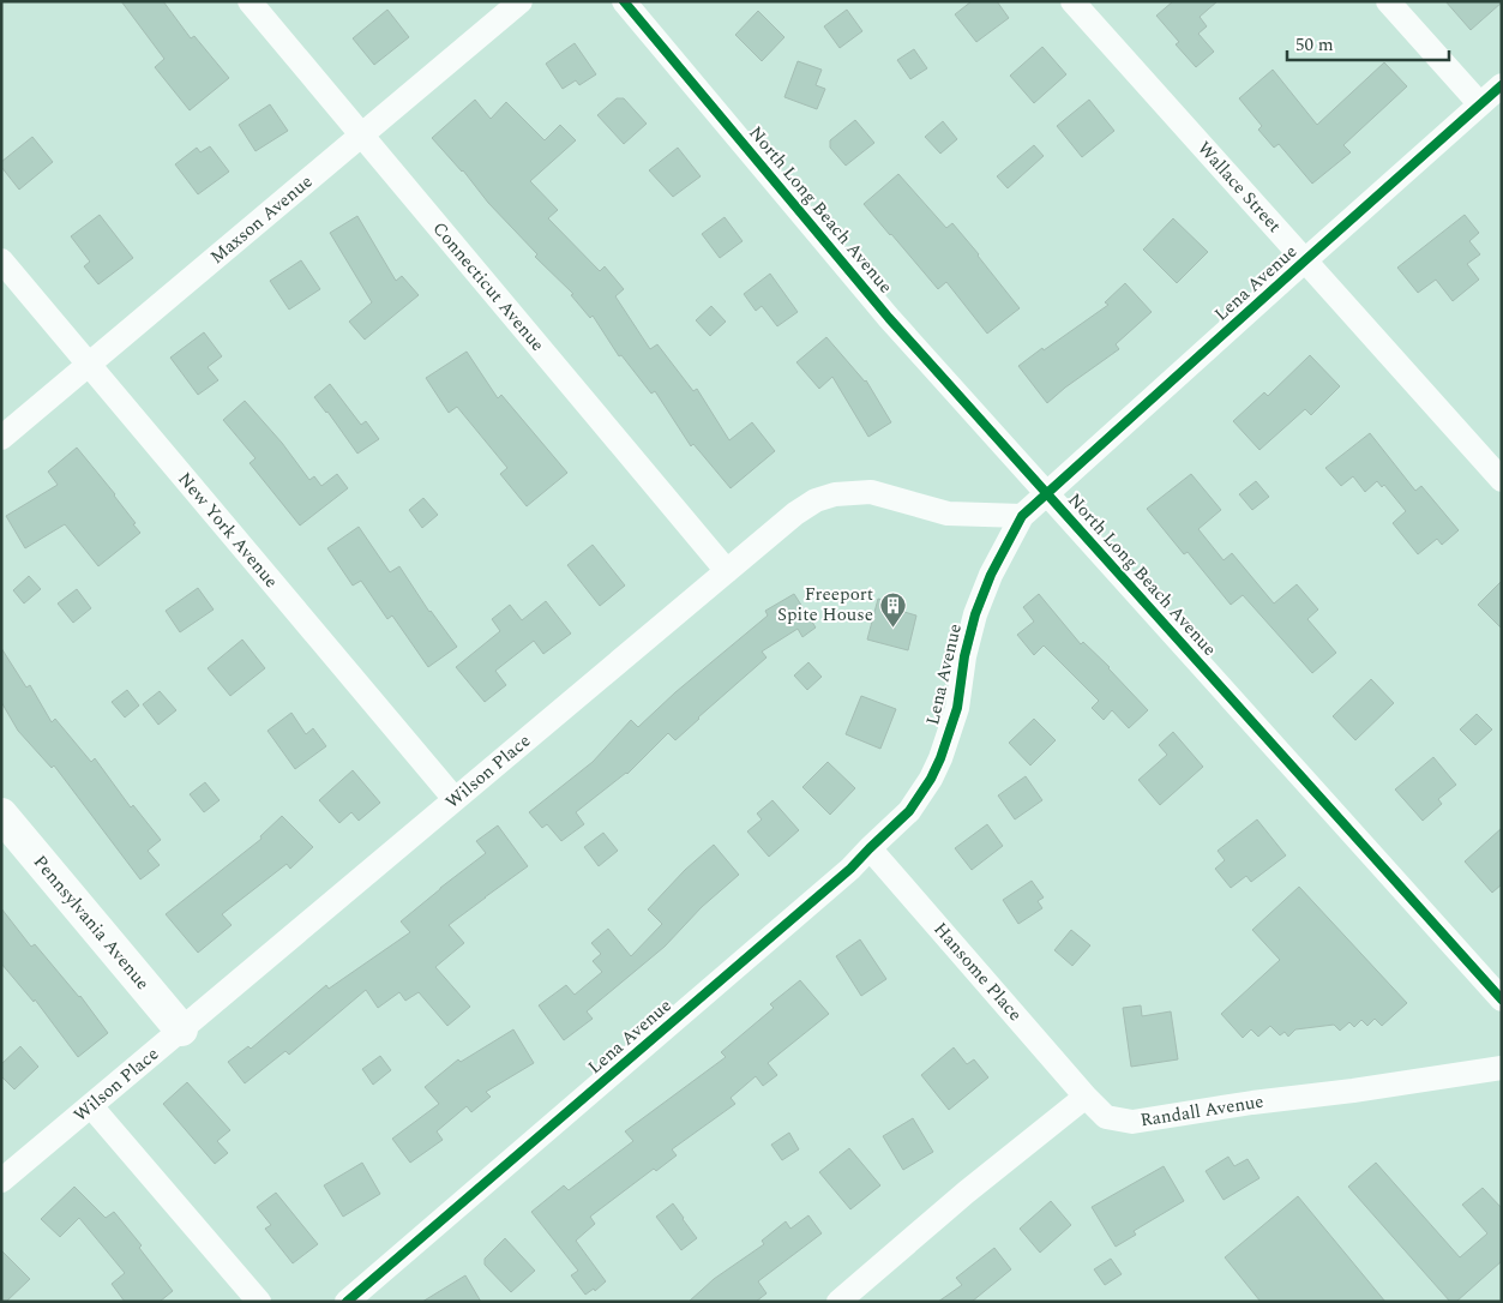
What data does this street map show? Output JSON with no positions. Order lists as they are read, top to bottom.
{
  "streets": {
    "street": [
      "Wallace Street",
      "North Long Beach Avenue",
      "Maxson Avenue",
      "Lena Avenue",
      "Connecticut Avenue",
      "New York Avenue",
      "Wilson Place",
      "Pennsylvania Avenue",
      "Hansome Place",
      "Randall Avenue"
    ]
  },
  "crossings": [
    ["Wallace Street", "Lena Avenue"],
    ["North Long Beach Avenue", "Lena Avenue"],
    ["Maxson Avenue", "Connecticut Avenue"],
    ["Maxson Avenue", "New York Avenue"],
    ["Lena Avenue", "Wilson Place"],
    ["Lena Avenue", "Hansome Place"],
    ["Connecticut Avenue", "Wilson Place"],
    ["New York Avenue", "Wilson Place"],
    ["Wilson Place", "Pennsylvania Avenue"],
    ["Hansome Place", "Randall Avenue"]
  ],
  "places": {
    "building": ["Freeport Spite House"]
  },
  "scale_bar": "50 m"
}
